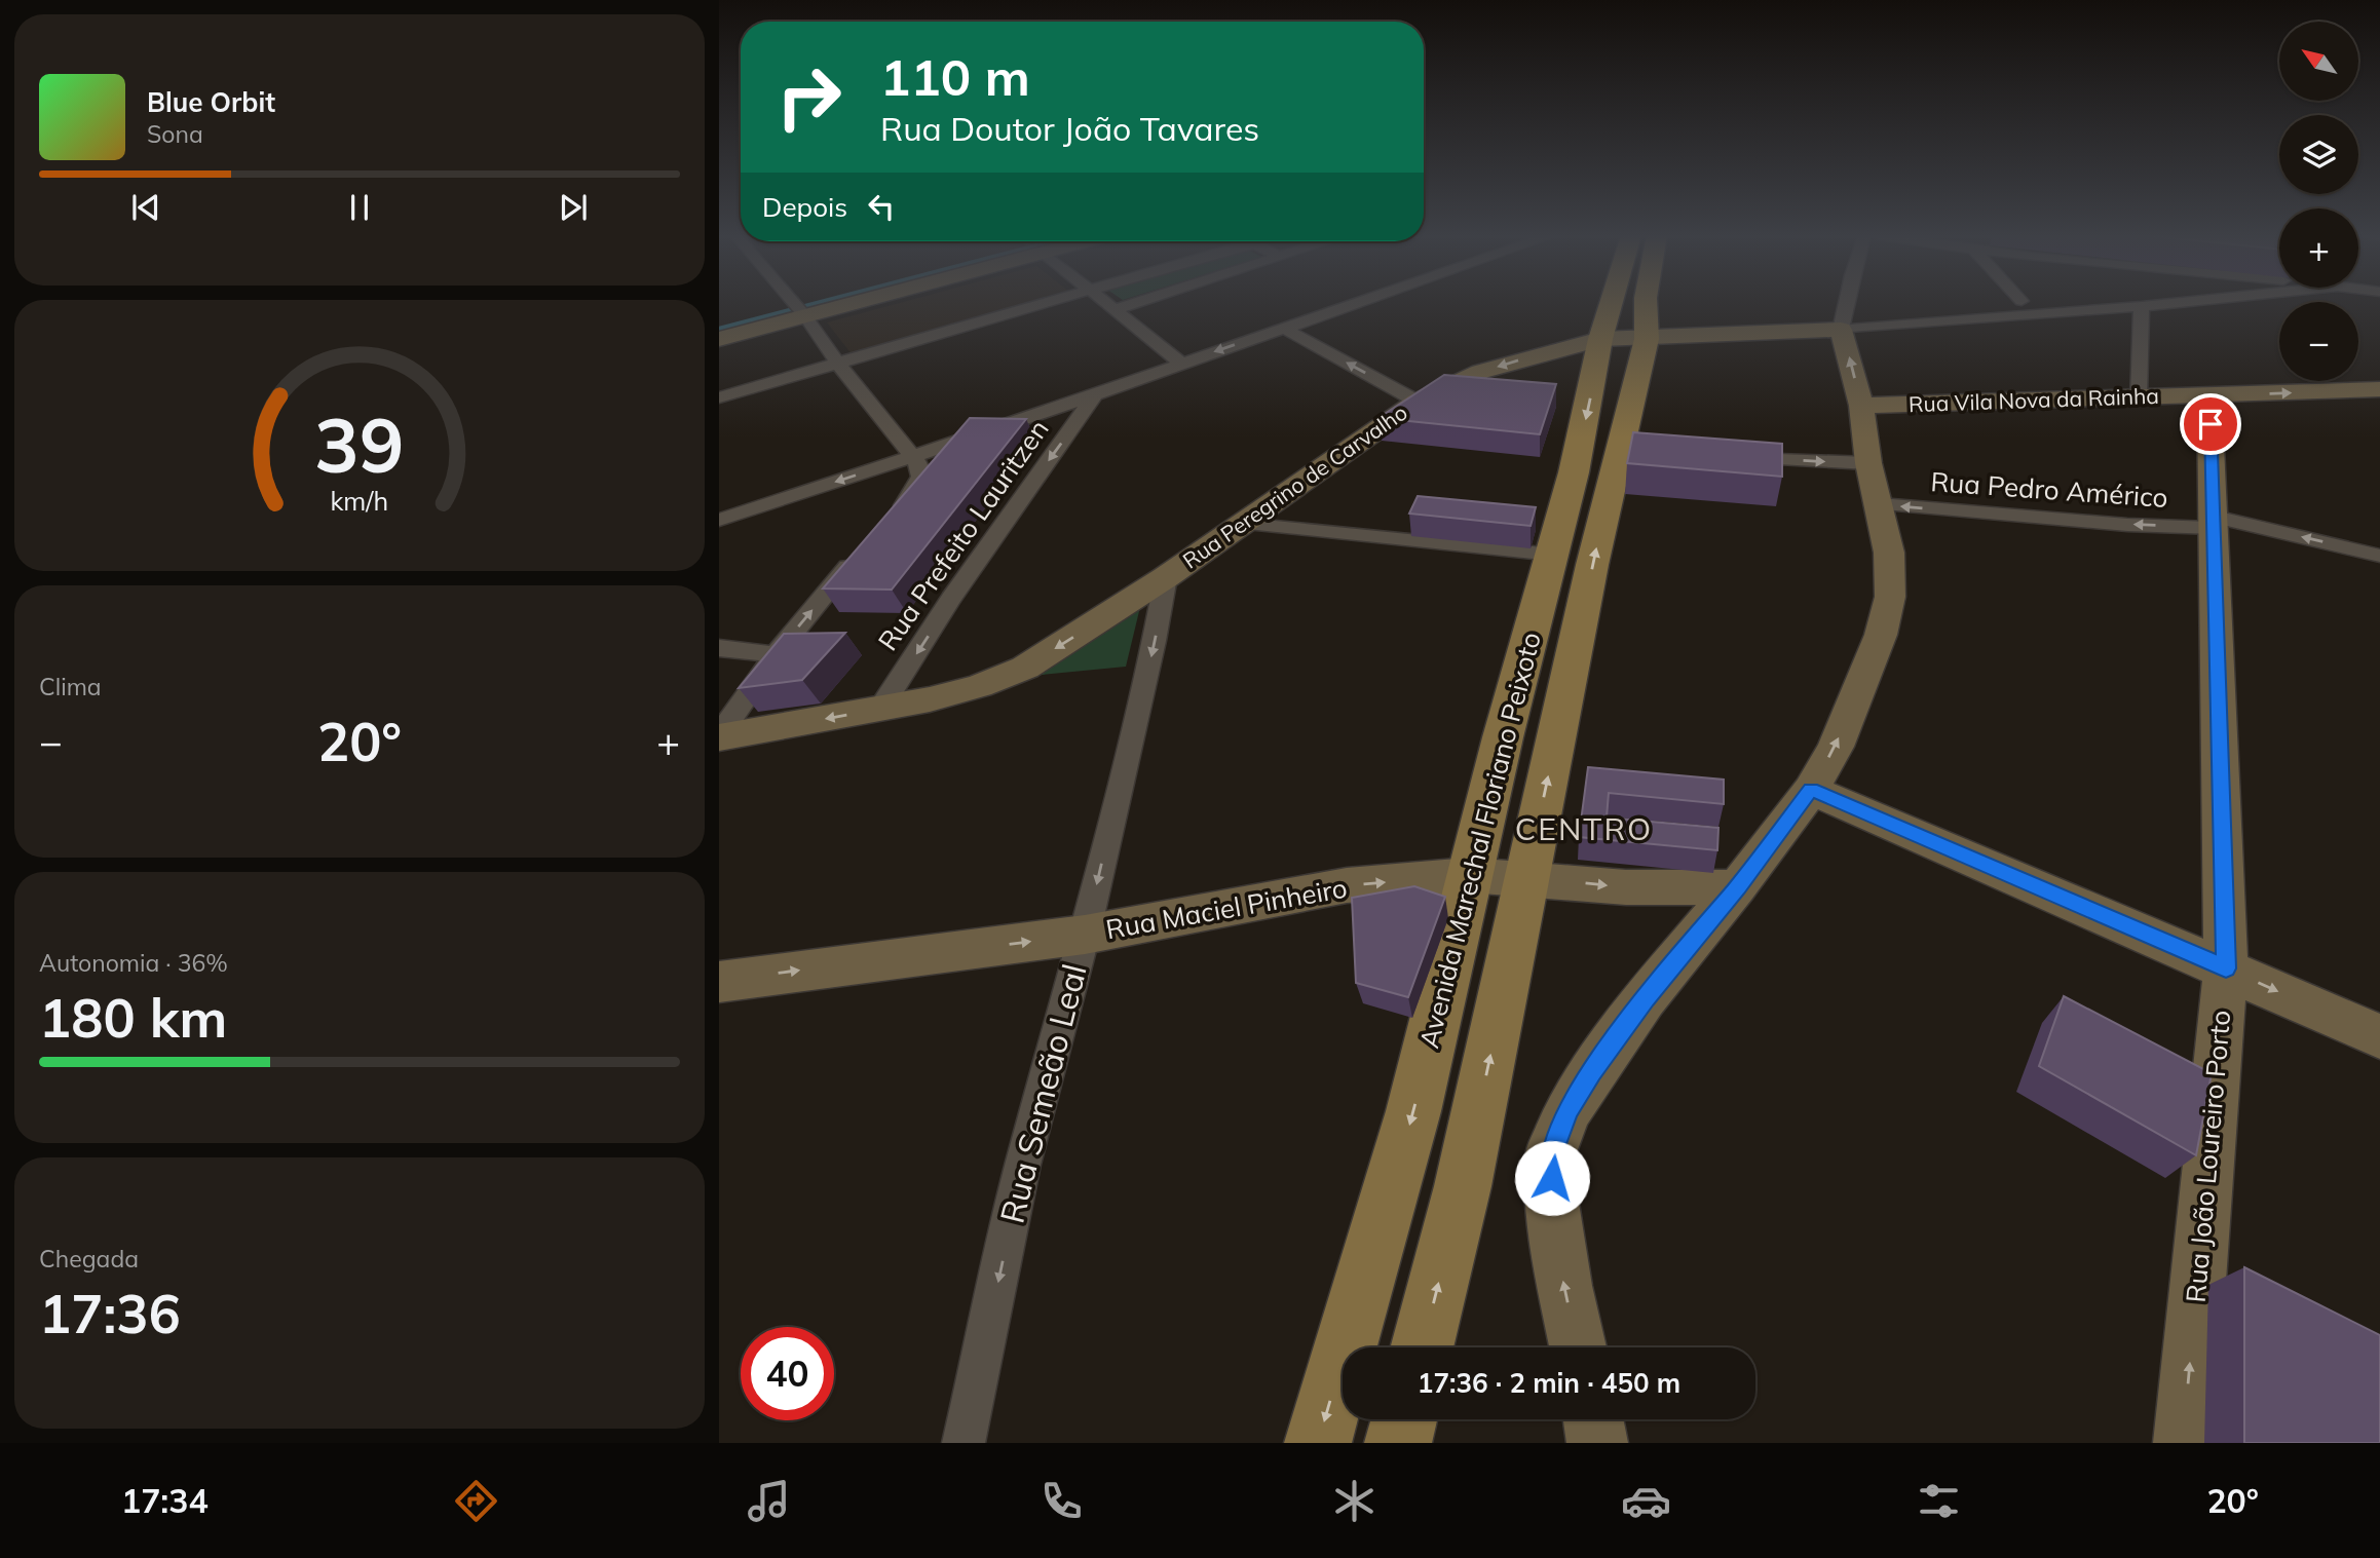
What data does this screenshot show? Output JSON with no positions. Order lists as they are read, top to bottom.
{
  "streets": {
    "main road": [
      "Rua Vila Nova da Rainha",
      "Rua Peregrino de Carvalho",
      "Avenida Marechal Floriano Peixoto",
      "Rua Maciel Pinheiro",
      "Rua João Loureiro Porto"
    ],
    "street": ["Rua Pedro Américo", "Rua Prefeito Lauritzen", "Rua Semeão Leal"]
  },
  "crossings": [
    ["Rua Vila Nova da Rainha", "Rua João Loureiro Porto"],
    ["Rua Peregrino de Carvalho", "Rua Prefeito Lauritzen"],
    ["Rua Peregrino de Carvalho", "Avenida Marechal Floriano Peixoto"],
    ["Rua Peregrino de Carvalho", "Rua Semeão Leal"],
    ["Rua Pedro Américo", "Rua João Loureiro Porto"],
    ["Avenida Marechal Floriano Peixoto", "Rua Maciel Pinheiro"],
    ["Rua Maciel Pinheiro", "Rua Semeão Leal"]
  ],
  "one_way": [
    "Rua Peregrino de Carvalho",
    "Rua Maciel Pinheiro",
    "Rua Semeão Leal",
    "Rua João Loureiro Porto"
  ],
  "districts": ["CENTRO"],
  "north": "top left",
  "page": {
    "map_buttons": ["+", "−"],
    "turn": ["110 m", "Rua Doutor João Tavares"],
    "song": ["Blue Orbit", "Sona"],
    "then": "Depois",
    "tile": [
      "Clima",
      ["Autonomia · 36%", "180 km"],
      ["Chegada", "17:36"]
    ],
    "heat": ["−", "20°", "+"],
    "limit": "40",
    "trip": "17:36 · 2 min · 450 m",
    "tabs": ["17:34", "20°"],
    "gauge": ["39", "km/h"]
  }
}
